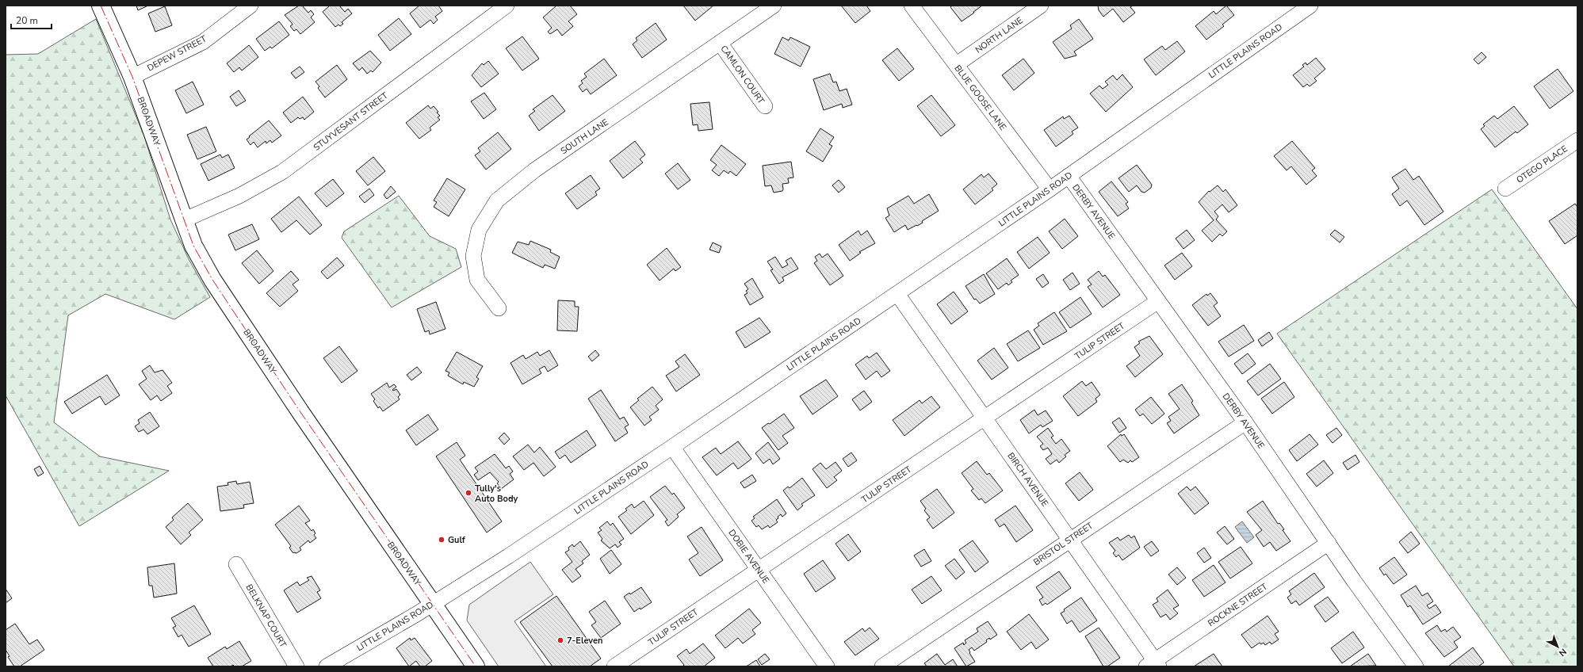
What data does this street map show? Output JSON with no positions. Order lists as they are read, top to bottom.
{
  "streets": {
    "main road": ["BROADWAY"],
    "street": [
      "NORTH LANE",
      "LITTLE PLAINS ROAD",
      "DEPEW STREET",
      "CAMLON COURT",
      "BLUE GOOSE LANE",
      "STUYVESANT STREET",
      "SOUTH LANE",
      "OTEGO PLACE",
      "DERBY AVENUE",
      "TULIP STREET",
      "BIRCH AVENUE",
      "BRISTOL STREET",
      "DOBIE AVENUE",
      "ROCKNE STREET",
      "BELKNAP COURT"
    ]
  },
  "crossings": [
    ["NORTH LANE", "BLUE GOOSE LANE"],
    ["LITTLE PLAINS ROAD", "BLUE GOOSE LANE"],
    ["LITTLE PLAINS ROAD", "BROADWAY"],
    ["LITTLE PLAINS ROAD", "DERBY AVENUE"],
    ["LITTLE PLAINS ROAD", "BIRCH AVENUE"],
    ["LITTLE PLAINS ROAD", "DOBIE AVENUE"],
    ["DEPEW STREET", "BROADWAY"],
    ["CAMLON COURT", "SOUTH LANE"],
    ["BROADWAY", "STUYVESANT STREET"],
    ["DERBY AVENUE", "TULIP STREET"],
    ["DERBY AVENUE", "BRISTOL STREET"],
    ["DERBY AVENUE", "ROCKNE STREET"],
    ["TULIP STREET", "BIRCH AVENUE"],
    ["TULIP STREET", "DOBIE AVENUE"],
    ["BIRCH AVENUE", "BRISTOL STREET"],
    ["BIRCH AVENUE", "ROCKNE STREET"]
  ],
  "places": ["Tully's Auto Body", "Gulf", "7-Eleven"],
  "scale_bar": "20 m",
  "north": "bottom right"
}
